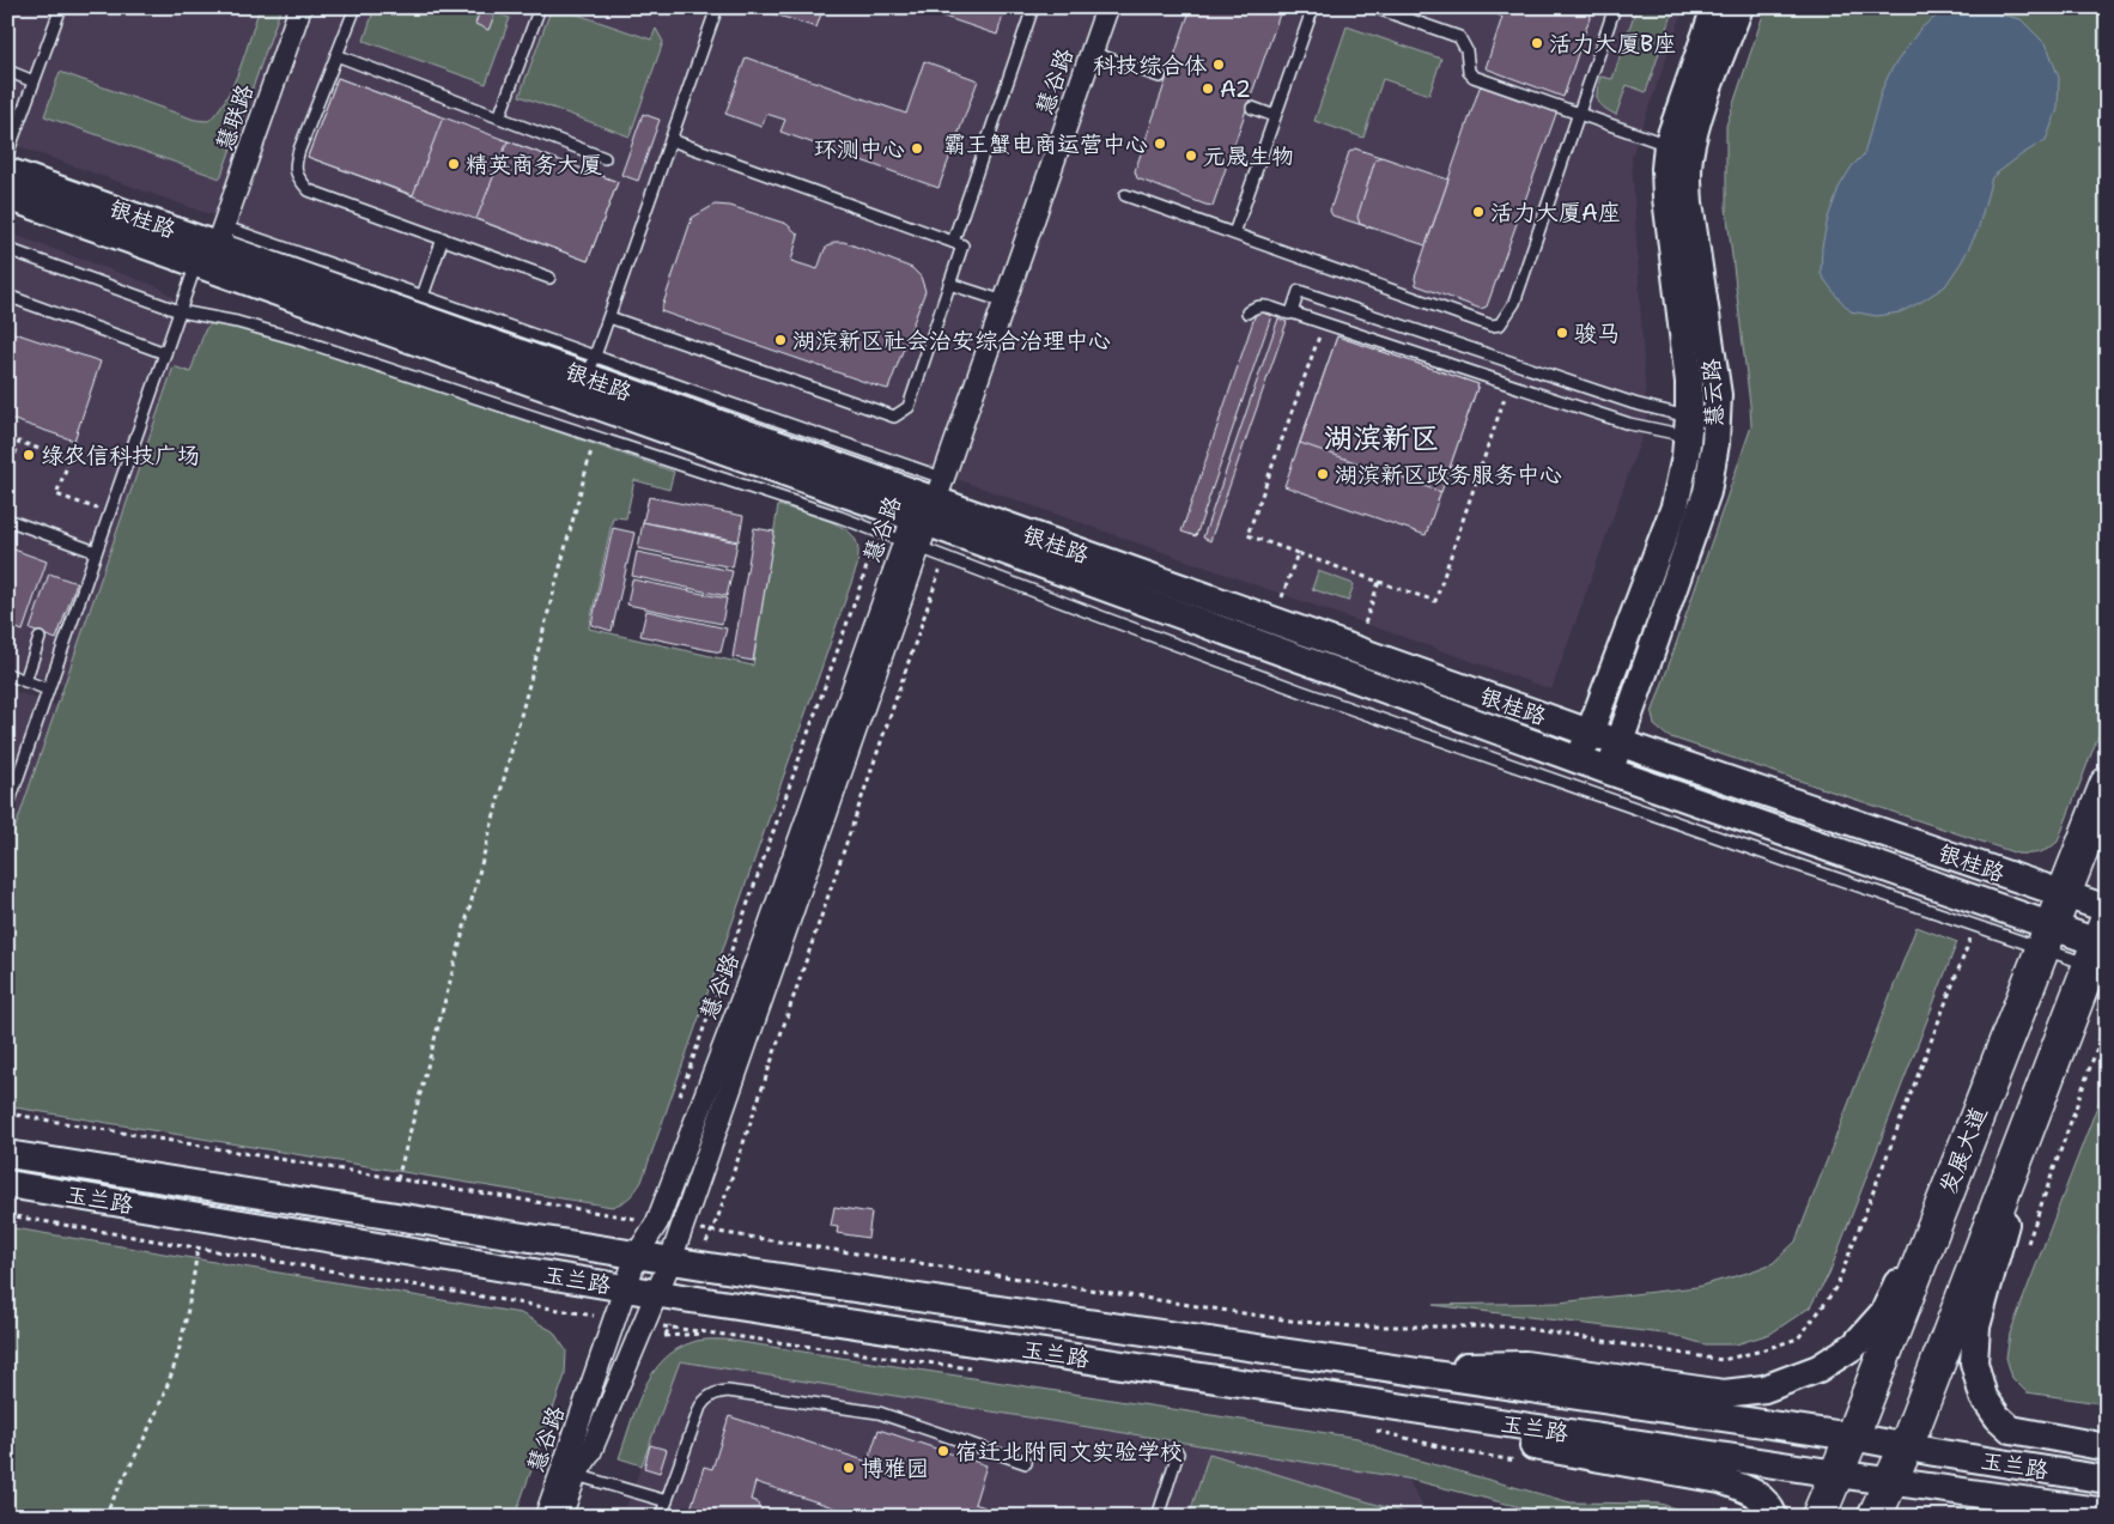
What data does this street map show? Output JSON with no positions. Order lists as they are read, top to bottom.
{
  "streets": {
    "main road": ["发展大道"],
    "street": [
      "慧谷路",
      "慧联路",
      "银桂路",
      "慧云路",
      "玉兰路"
    ]
  },
  "crossings": [
    ["慧谷路", "银桂路"],
    ["慧谷路", "玉兰路"],
    ["慧联路", "银桂路"],
    ["银桂路", "慧云路"],
    ["银桂路", "发展大道"],
    ["发展大道", "玉兰路"]
  ],
  "districts": ["湖滨新区"],
  "places": [
    "活力大厦B座",
    "科技综合体",
    "A2",
    "霸王蟹电商运营中心",
    "环测中心",
    "元晟生物",
    "精英商务大厦",
    "活力大厦A座",
    "骏马",
    "湖滨新区社会治安综合治理中心",
    "绿农信科技广场",
    "湖滨新区政务服务中心",
    "宿迁北附同文实验学校",
    "博雅园"
  ]
}
